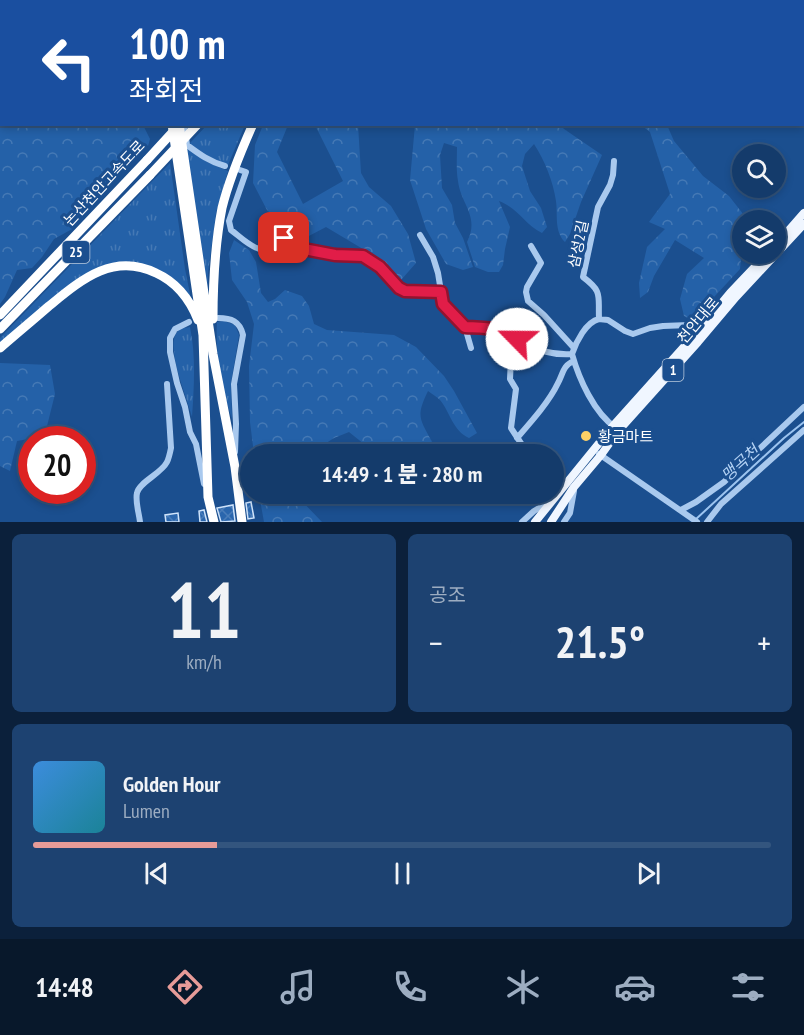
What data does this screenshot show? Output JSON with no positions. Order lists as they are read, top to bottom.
{
  "streets": {
    "highway": ["논산천안고속도로", "25"],
    "main road": ["천안대로", "1"],
    "lane": ["삼성2길"]
  },
  "water": ["맹곡천"],
  "places": ["황금마트"],
  "page": {
    "turn": ["100 m", "좌회전"],
    "limit": "20",
    "trip": "14:49 · 1 분 · 280 m",
    "tile": [
      ["11", "km/h"],
      "공조"
    ],
    "heat": ["−", "21.5°", "+"],
    "song": ["Golden Hour", "Lumen"],
    "tabs": "14:48"
  }
}
